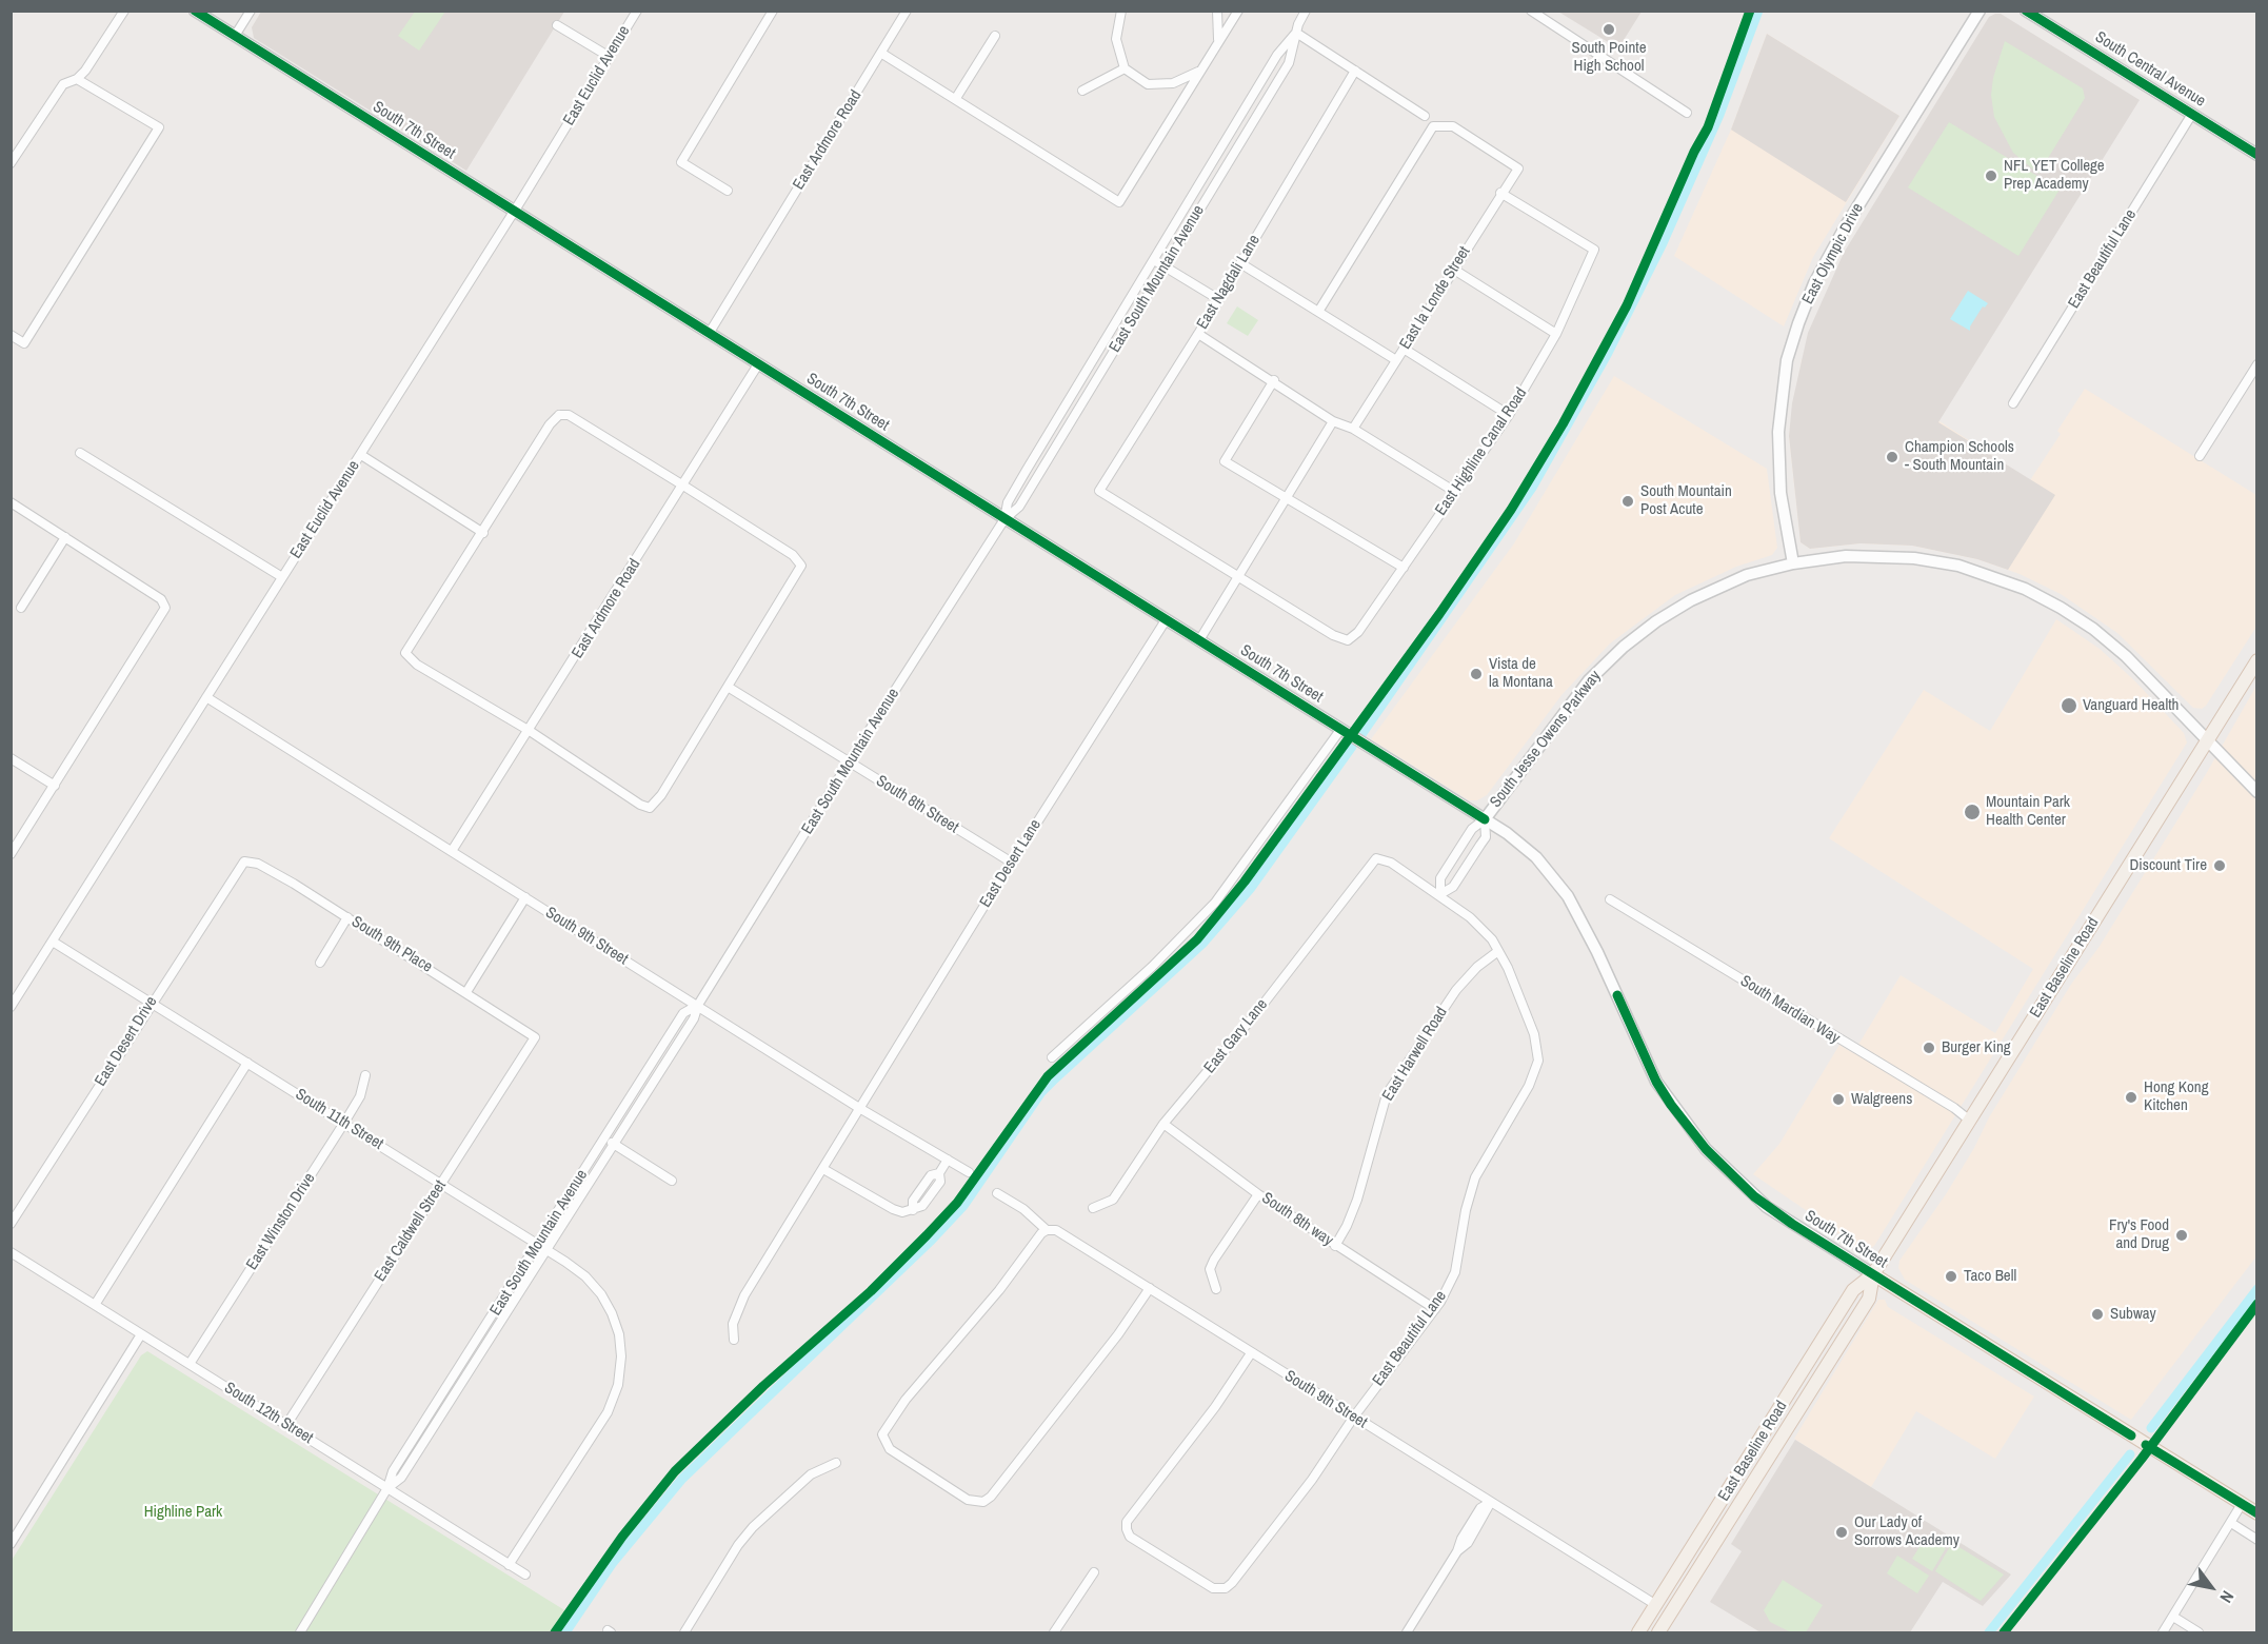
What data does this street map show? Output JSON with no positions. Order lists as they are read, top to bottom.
{
  "streets": {
    "main road": [
      "South Central Avenue",
      "South 7th Street",
      "East Olympic Drive",
      "South Jesse Owens Parkway",
      "East Baseline Road"
    ],
    "street": [
      "East Euclid Avenue",
      "East Ardmore Road",
      "East Beautiful Lane",
      "East South Mountain Avenue",
      "East Nagdali Lane",
      "East la Londe Street",
      "East Highline Canal Road",
      "South 8th Street",
      "East Desert Lane",
      "South 9th Street",
      "South 9th Place",
      "South Mardian Way",
      "East Gary Lane",
      "East Desert Drive",
      "East Harwell Road",
      "South 11th Street",
      "South 8th way",
      "East Winston Drive",
      "East Caldwell Street",
      "South 12th Street"
    ]
  },
  "crossings": [
    ["South Central Avenue", "East Beautiful Lane"],
    ["East Euclid Avenue", "South 7th Street"],
    ["East Euclid Avenue", "South 9th Street"],
    ["East Euclid Avenue", "South 11th Street"],
    ["South 7th Street", "East Ardmore Road"],
    ["South 7th Street", "East South Mountain Avenue"],
    ["South 7th Street", "South Jesse Owens Parkway"],
    ["South 7th Street", "East Desert Lane"],
    ["South 7th Street", "East Baseline Road"],
    ["East Ardmore Road", "South 9th Street"],
    ["East Olympic Drive", "South Jesse Owens Parkway"],
    ["East Beautiful Lane", "South 9th Street"],
    ["East Beautiful Lane", "East Harwell Road"],
    ["East Beautiful Lane", "South 8th way"],
    ["East South Mountain Avenue", "South 8th Street"],
    ["East South Mountain Avenue", "South 9th Street"],
    ["East South Mountain Avenue", "South 11th Street"],
    ["East South Mountain Avenue", "South 12th Street"],
    ["East Nagdali Lane", "East Highline Canal Road"],
    ["East la Londe Street", "East Highline Canal Road"],
    ["South Jesse Owens Parkway", "East Baseline Road"],
    ["South 8th Street", "East Desert Lane"],
    ["East Desert Lane", "South 9th Street"],
    ["South 9th Street", "East Baseline Road"],
    ["South 9th Place", "East Desert Drive"],
    ["South 9th Place", "East Caldwell Street"],
    ["East Baseline Road", "South Mardian Way"],
    ["East Gary Lane", "South 8th way"],
    ["East Desert Drive", "South 11th Street"],
    ["East Harwell Road", "South 8th way"],
    ["South 11th Street", "East Winston Drive"],
    ["South 11th Street", "East Caldwell Street"],
    ["South 11th Street", "South 12th Street"],
    ["East Winston Drive", "South 12th Street"],
    ["East Caldwell Street", "South 12th Street"]
  ],
  "parks": ["Highline Park"],
  "places": [
    "South Pointe High School",
    "NFL YET College Prep Academy",
    "Champion Schools - South Mountain",
    "South Mountain Post Acute",
    "Vista de la Montana",
    "Vanguard Health",
    "Mountain Park Health Center",
    "Discount Tire",
    "Burger King",
    "Hong Kong Kitchen",
    "Walgreens",
    "Fry's Food and Drug",
    "Taco Bell",
    "Subway",
    "Our Lady of Sorrows Academy"
  ],
  "north": "bottom right"
}
